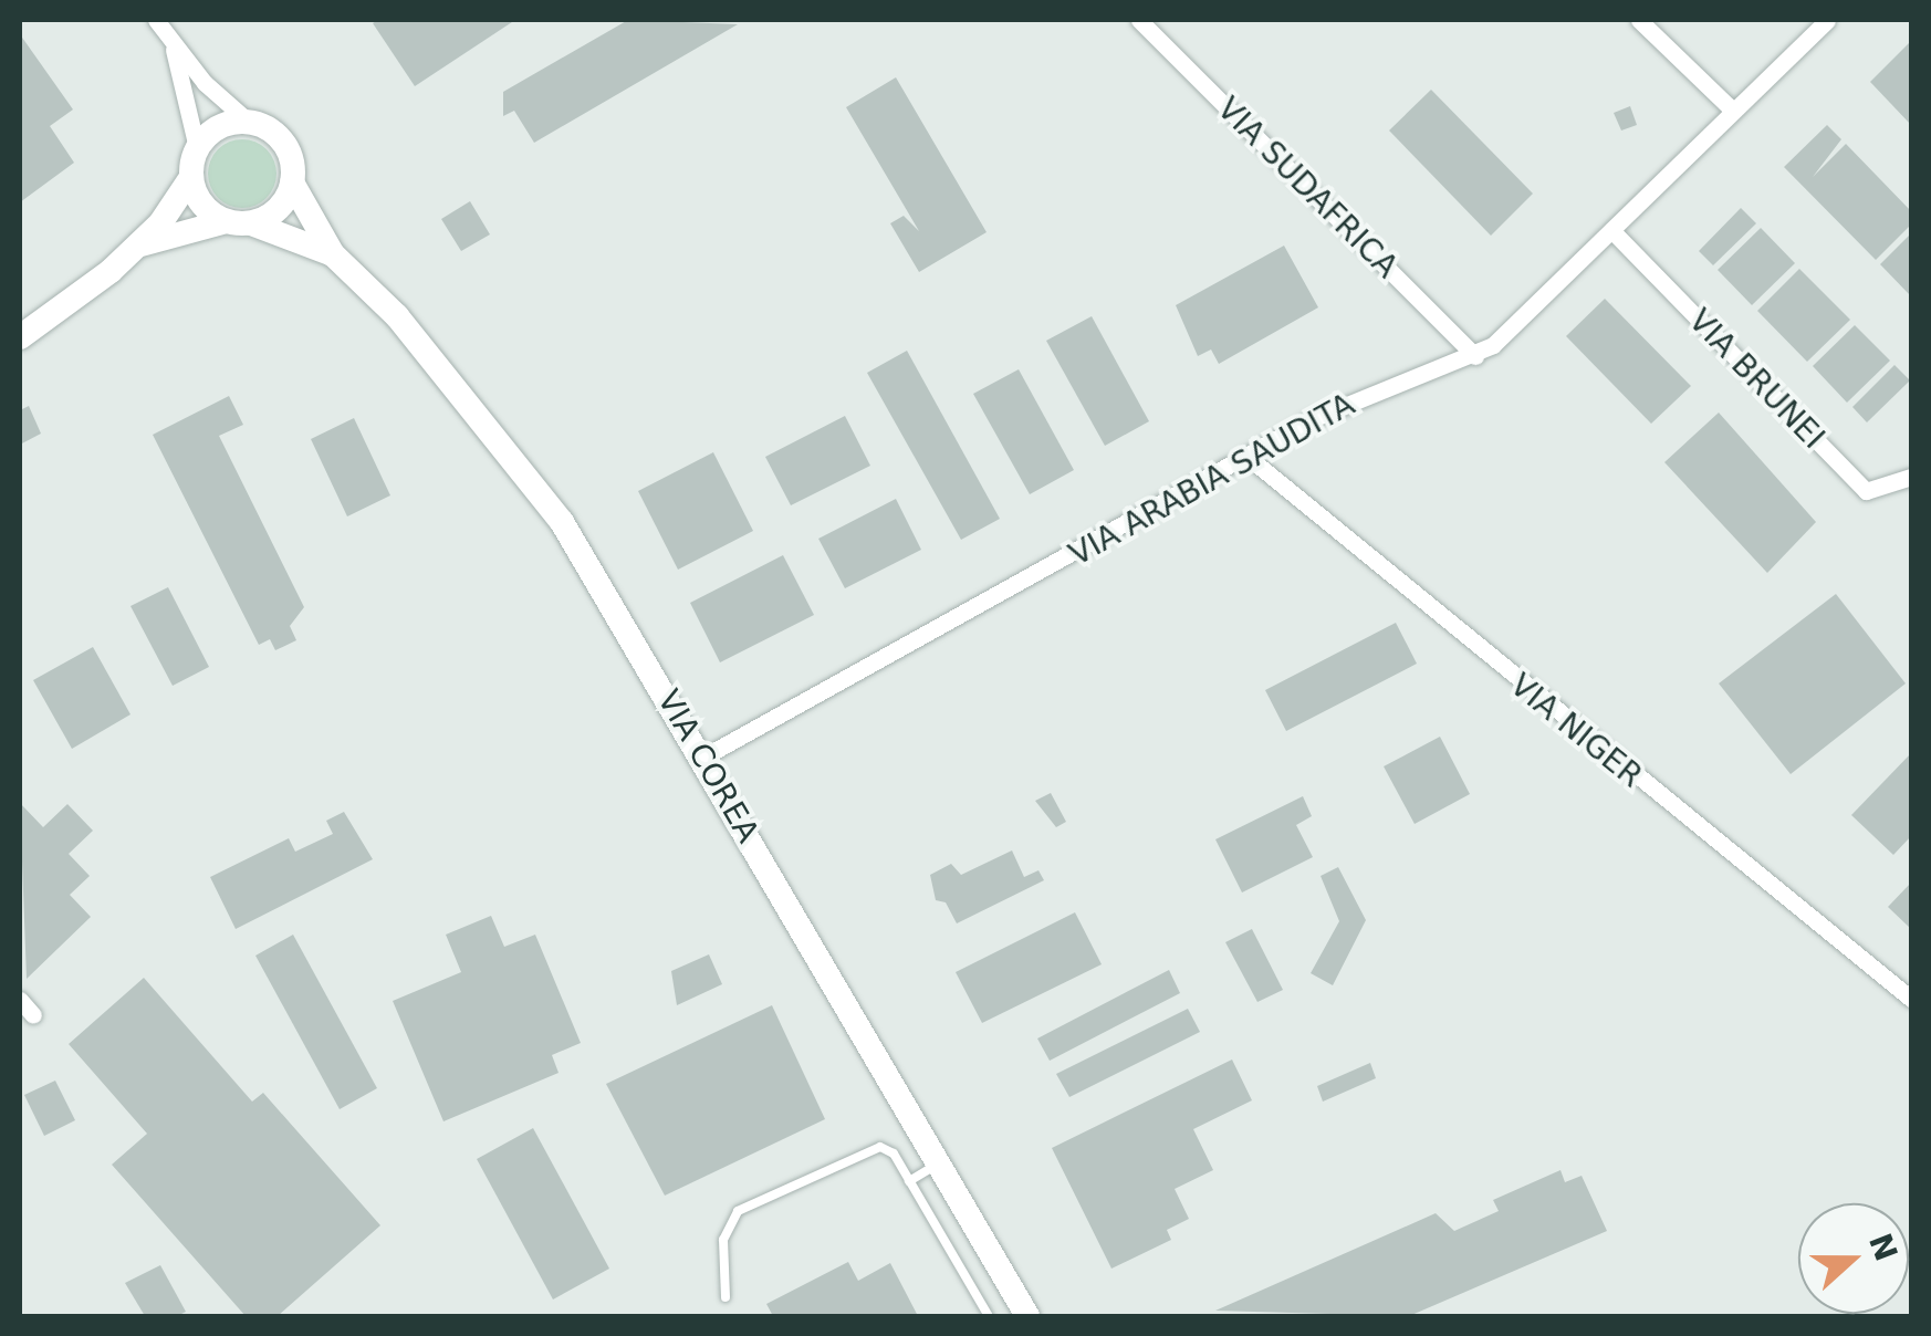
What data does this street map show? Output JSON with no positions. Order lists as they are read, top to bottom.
{
  "streets": {
    "street": [
      "VIA SUDAFRICA",
      "VIA BRUNEI",
      "VIA ARABIA SAUDITA",
      "VIA NIGER",
      "VIA COREA"
    ]
  },
  "crossings": [
    ["VIA SUDAFRICA", "VIA ARABIA SAUDITA"],
    ["VIA BRUNEI", "VIA ARABIA SAUDITA"],
    ["VIA ARABIA SAUDITA", "VIA NIGER"],
    ["VIA ARABIA SAUDITA", "VIA COREA"]
  ],
  "north": "right"
}
